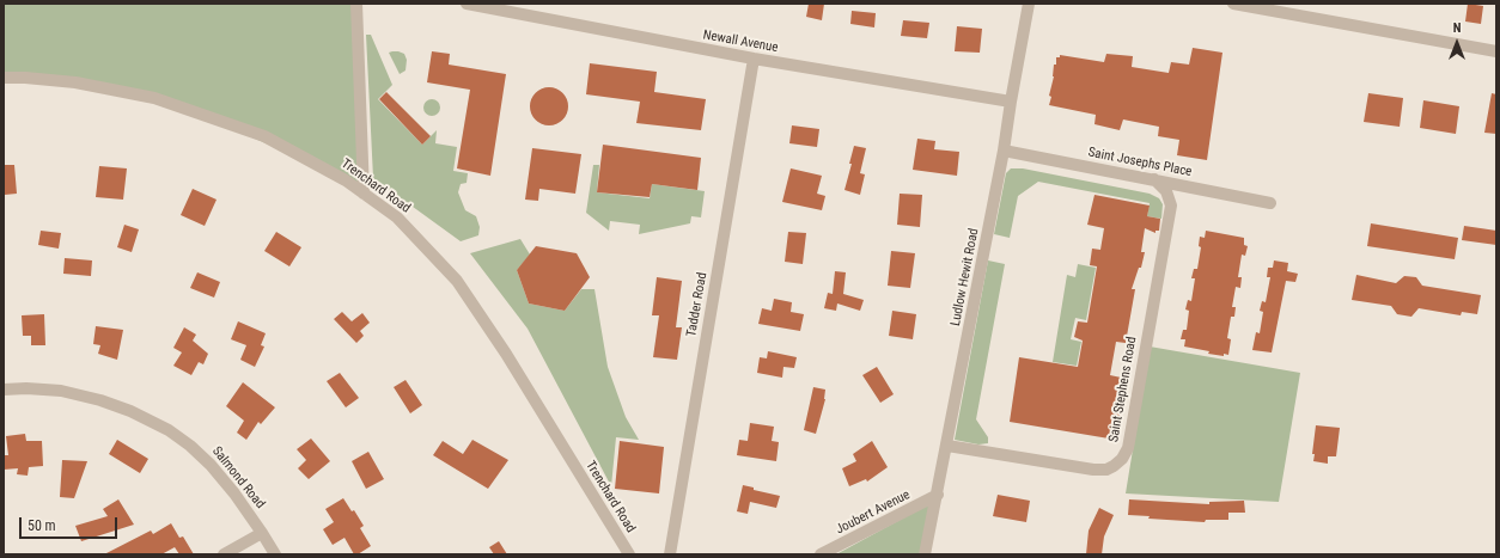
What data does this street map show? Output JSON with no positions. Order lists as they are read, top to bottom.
{
  "streets": {
    "street": [
      "Newall Avenue",
      "Saint Josephs Place",
      "Trenchard Road",
      "Ludlow Hewit Road",
      "Tadder Road",
      "Saint Stephens Road",
      "Salmond Road",
      "Joubert Avenue"
    ]
  },
  "crossings": [
    ["Newall Avenue", "Ludlow Hewit Road"],
    ["Newall Avenue", "Tadder Road"],
    ["Saint Josephs Place", "Ludlow Hewit Road"],
    ["Saint Josephs Place", "Saint Stephens Road"],
    ["Ludlow Hewit Road", "Saint Stephens Road"],
    ["Ludlow Hewit Road", "Joubert Avenue"]
  ],
  "scale_bar": "50 m",
  "north": "top"
}
